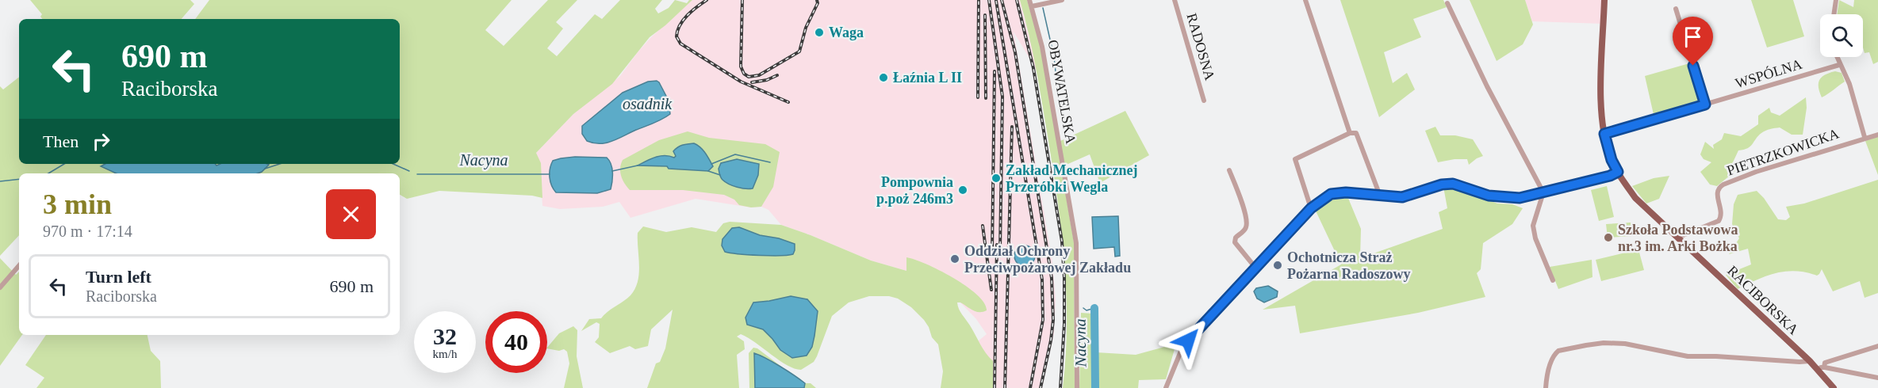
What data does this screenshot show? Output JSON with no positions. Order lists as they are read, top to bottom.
{
  "streets": {
    "main road": ["RACIBORSKA"],
    "street": [
      "RADOSNA",
      "WSPÓLNA",
      "OBYWATELSKA",
      "PIETRZKOWICKA"
    ]
  },
  "crossings": [
    ["WSPÓLNA", "RACIBORSKA"],
    ["PIETRZKOWICKA", "RACIBORSKA"]
  ],
  "water": ["osadnik", "Nacyna"],
  "places": [
    "Waga",
    "Łaźnia L II",
    "Zakład Mechanicznej Przeróbki Wegla",
    "Pompownia p.poż 246m3",
    "Szkoła Podstawowa nr.3 im. Arki Bożka",
    "Oddział Ochrony Przeciwpożarowej Zakładu",
    "Ochotnicza Straż Pożarna Radoszowy"
  ],
  "page": {
    "turn": ["690 m", "Raciborska"],
    "then": "Then",
    "heading": ["3 min", "970 m · 17:14"],
    "list": [
      {
        "name": "Turn left",
        "note": "Raciborska",
        "value": "690 m"
      }
    ],
    "speed": "32 km/h",
    "limit": "40"
  }
}
